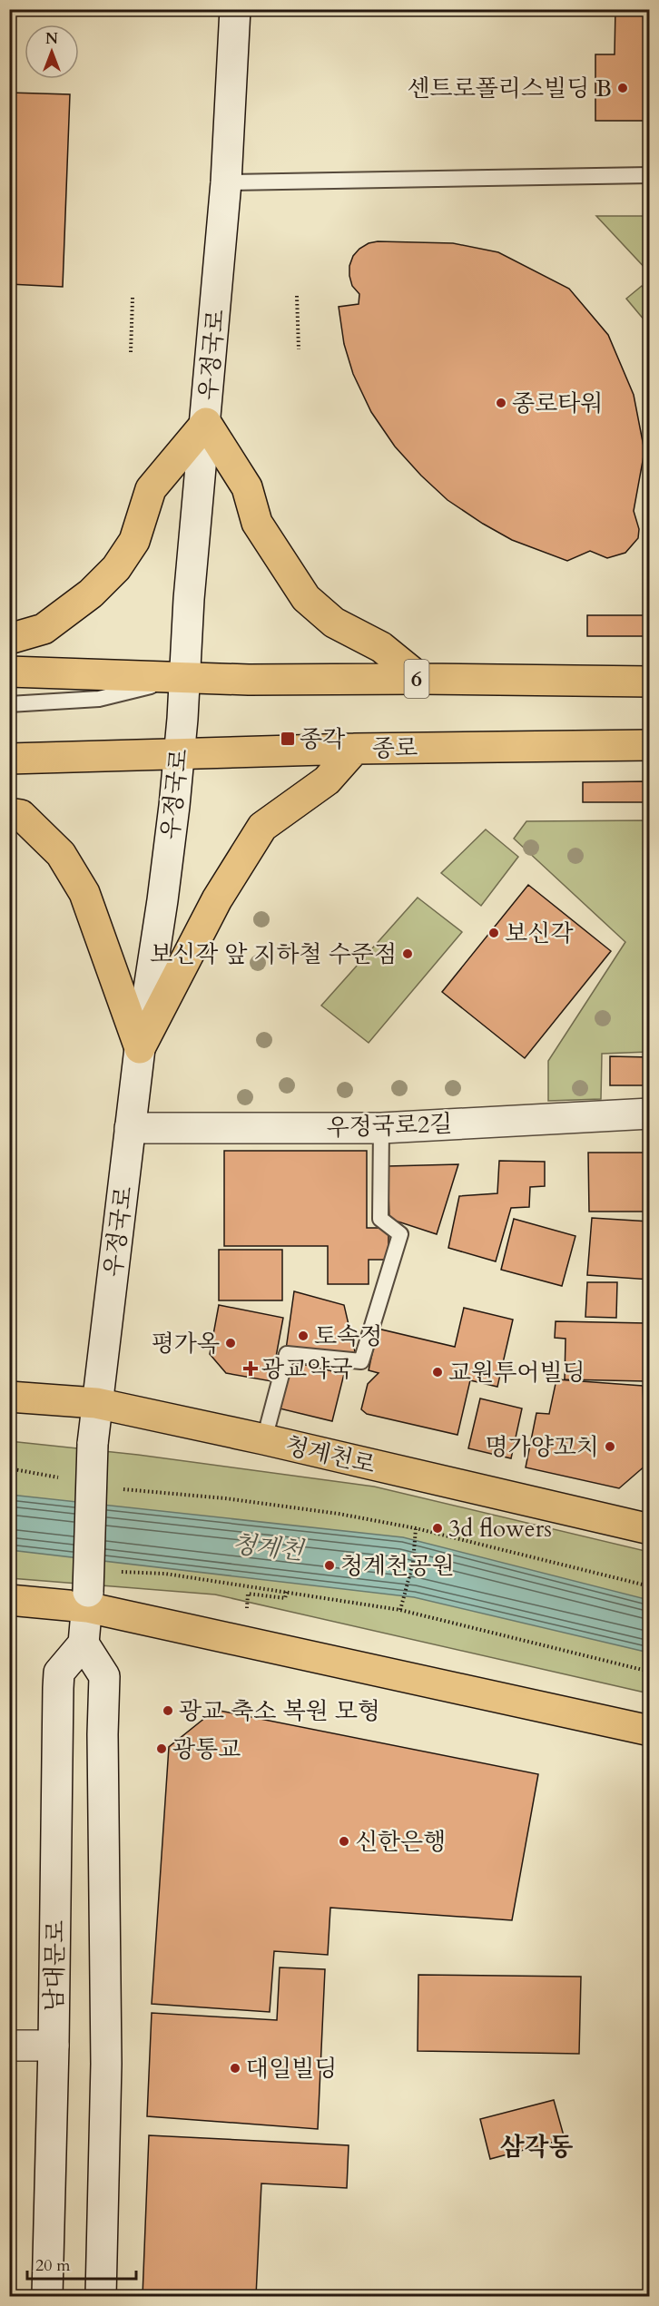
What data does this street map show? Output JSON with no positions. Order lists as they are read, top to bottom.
{
  "streets": {
    "main road": [
      "우정국로",
      "6",
      "종로",
      "우정국로2길",
      "청계천로",
      "남대문로"
    ]
  },
  "crossings": [
    ["우정국로", "6"],
    ["우정국로", "종로"],
    ["우정국로", "우정국로2길"],
    ["우정국로", "청계천로"]
  ],
  "districts": ["삼각동"],
  "water": ["청계천"],
  "places": {
    "other": [
      "센트로폴리스빌딩 B",
      "종로타워",
      "보신각",
      "보신각 앞 지하철 수준점",
      "토속정",
      "평가옥",
      "교원투어빌딩",
      "명가양꼬치",
      "3d flowers",
      "청계천공원",
      "광교 축소 복원 모형",
      "광통교",
      "신한은행",
      "대일빌딩"
    ],
    "transit": ["종각"],
    "health": ["광교약국"]
  },
  "scale_bar": "20 m",
  "north": "top"
}
